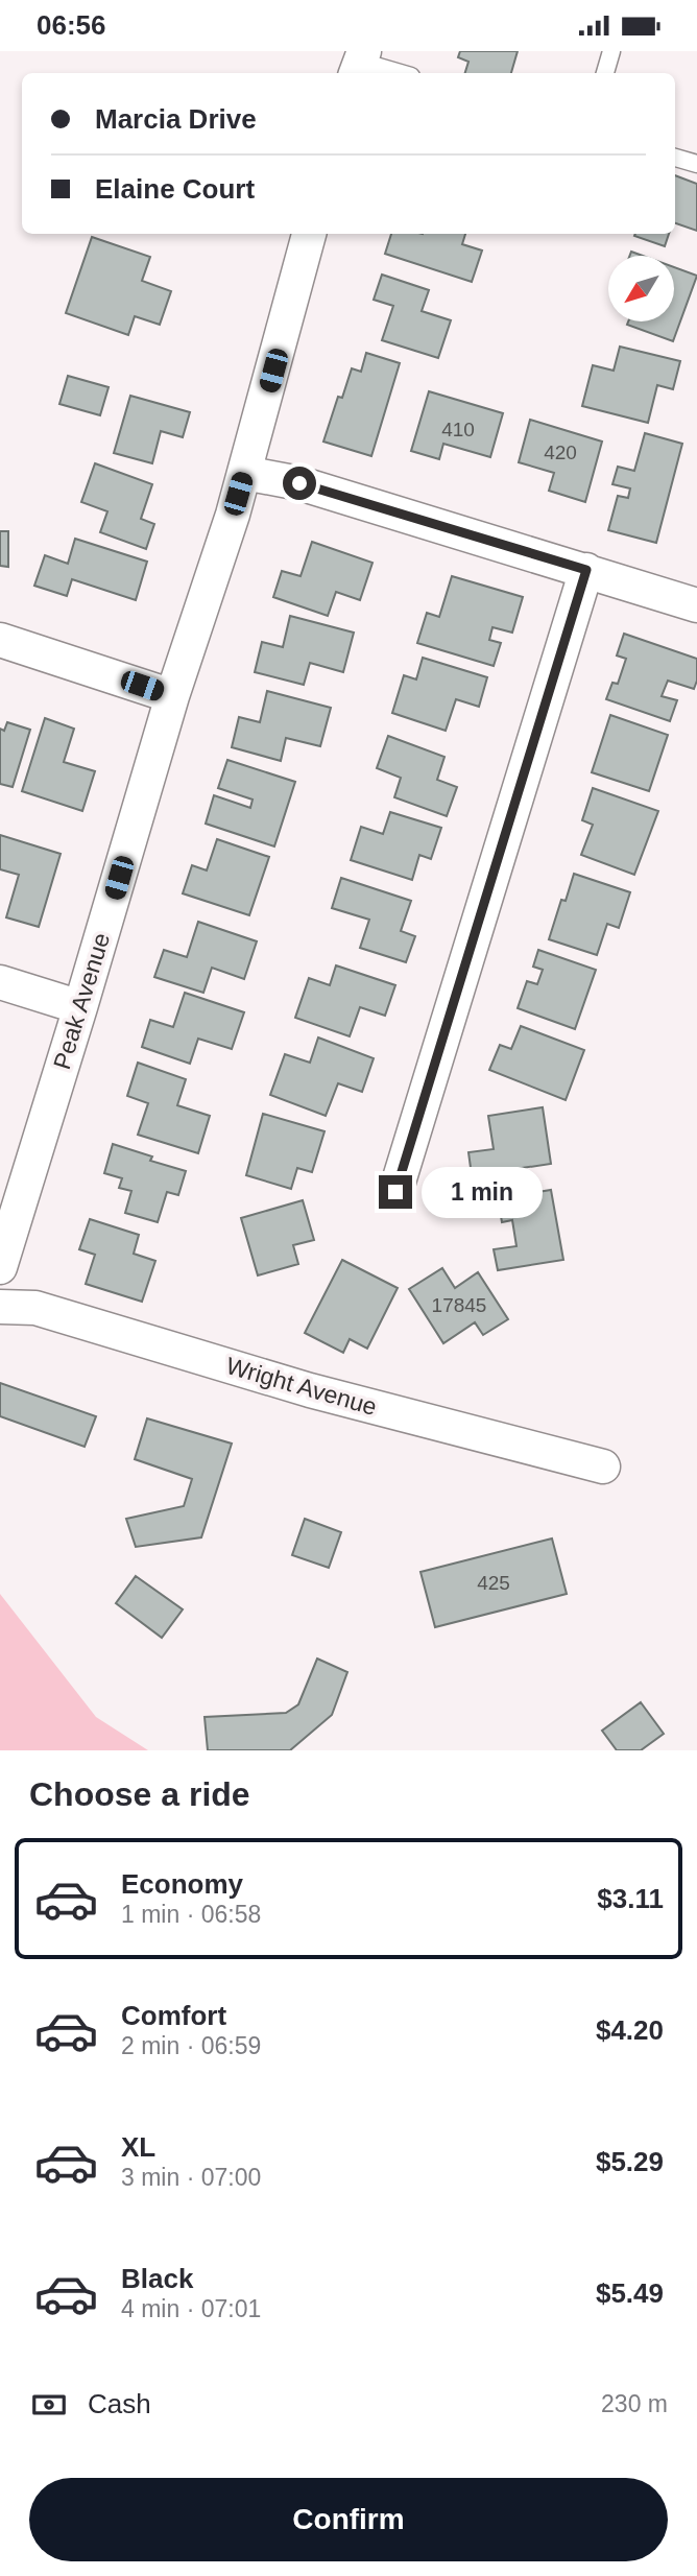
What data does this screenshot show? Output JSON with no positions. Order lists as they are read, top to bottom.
{
  "streets": {
    "street": ["Peak Avenue", "Wright Avenue"]
  },
  "house_numbers": [
    "410",
    "420",
    "17845",
    "425"
  ],
  "north": "bottom left",
  "page": {
    "status": "06:56",
    "banner": ["Marcia Drive", "Elaine Court"],
    "bubble": "1 min",
    "heading": "Choose a ride",
    "list": [
      {
        "name": "Economy",
        "note": "1 min · 06:58",
        "value": "$3.11"
      },
      {
        "name": "Comfort",
        "note": "2 min · 06:59",
        "value": "$4.20"
      },
      {
        "name": "XL",
        "note": "3 min · 07:00",
        "value": "$5.29"
      },
      {
        "name": "Black",
        "note": "4 min · 07:01",
        "value": "$5.49"
      }
    ],
    "pay": ["Cash", "230 m"],
    "buttons": "Confirm"
  }
}
